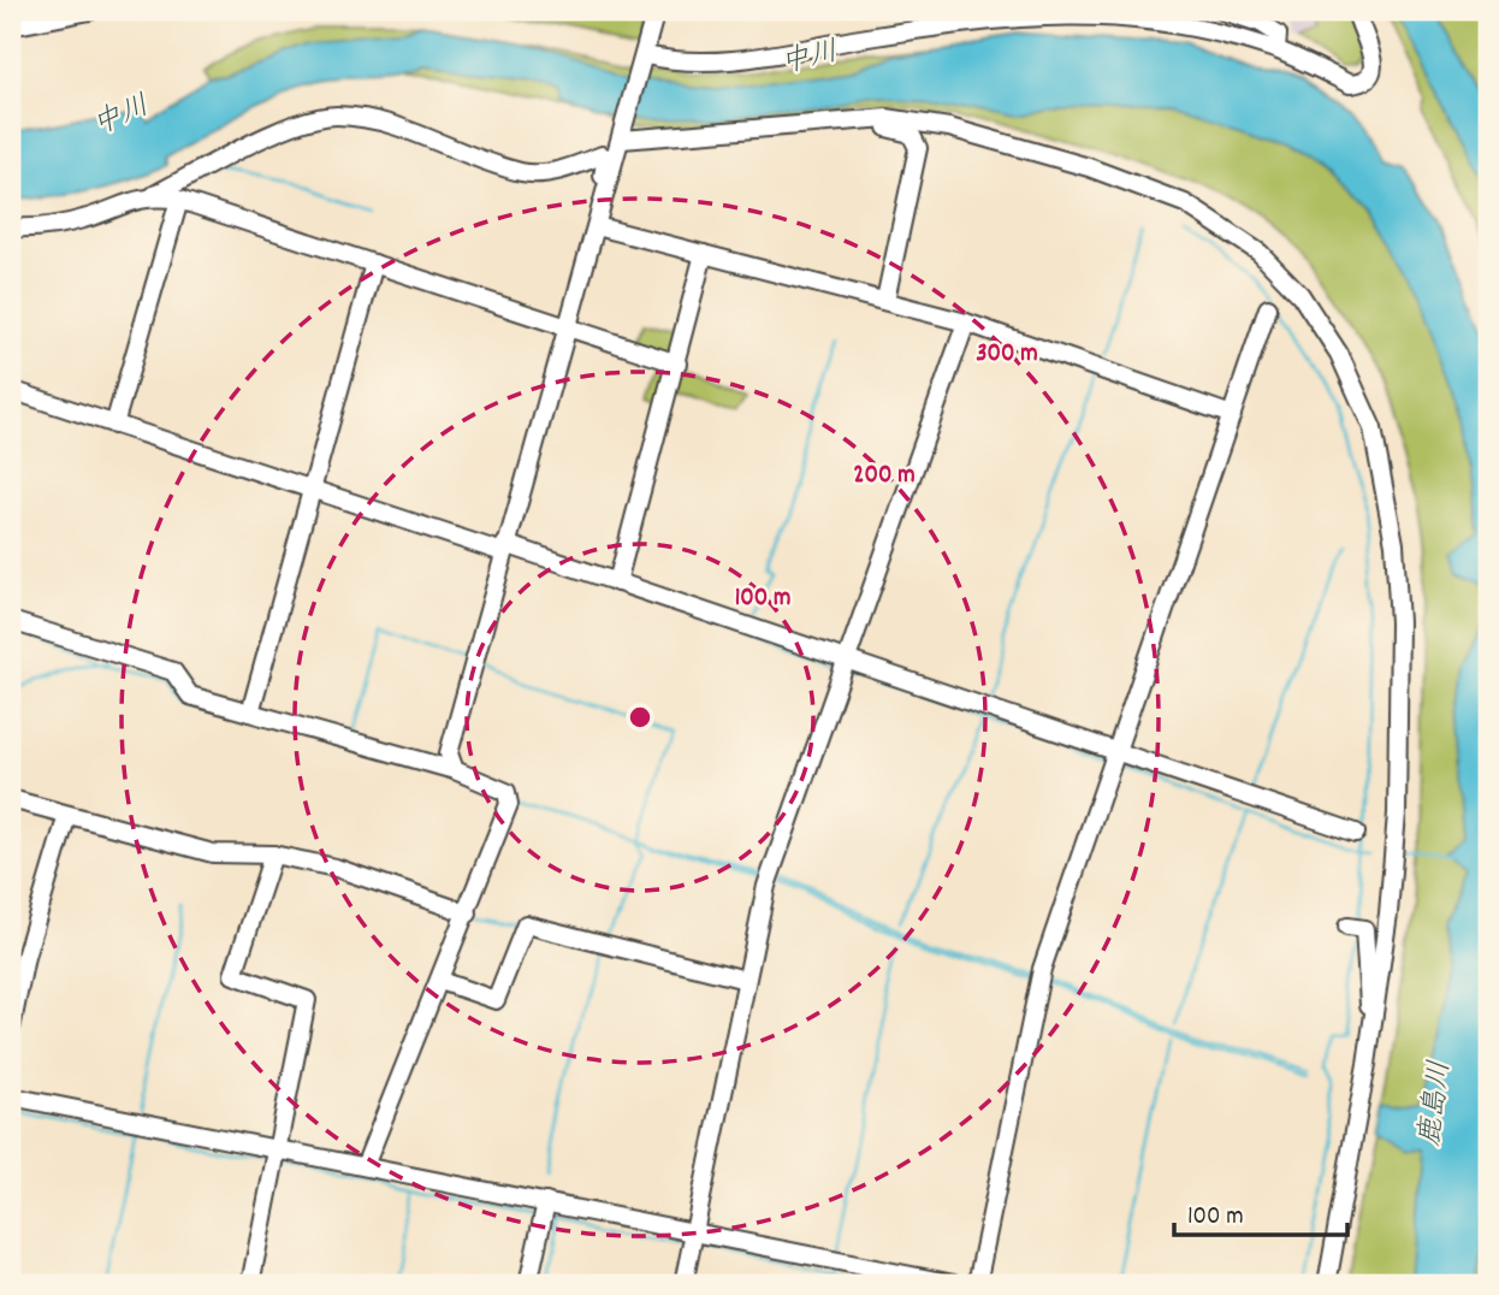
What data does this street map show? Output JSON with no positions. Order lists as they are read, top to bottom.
{
  "water": ["中川", "鹿島川"],
  "scale_bar": "100 m",
  "rings": ["300 m", "200 m", "100 m"]
}
